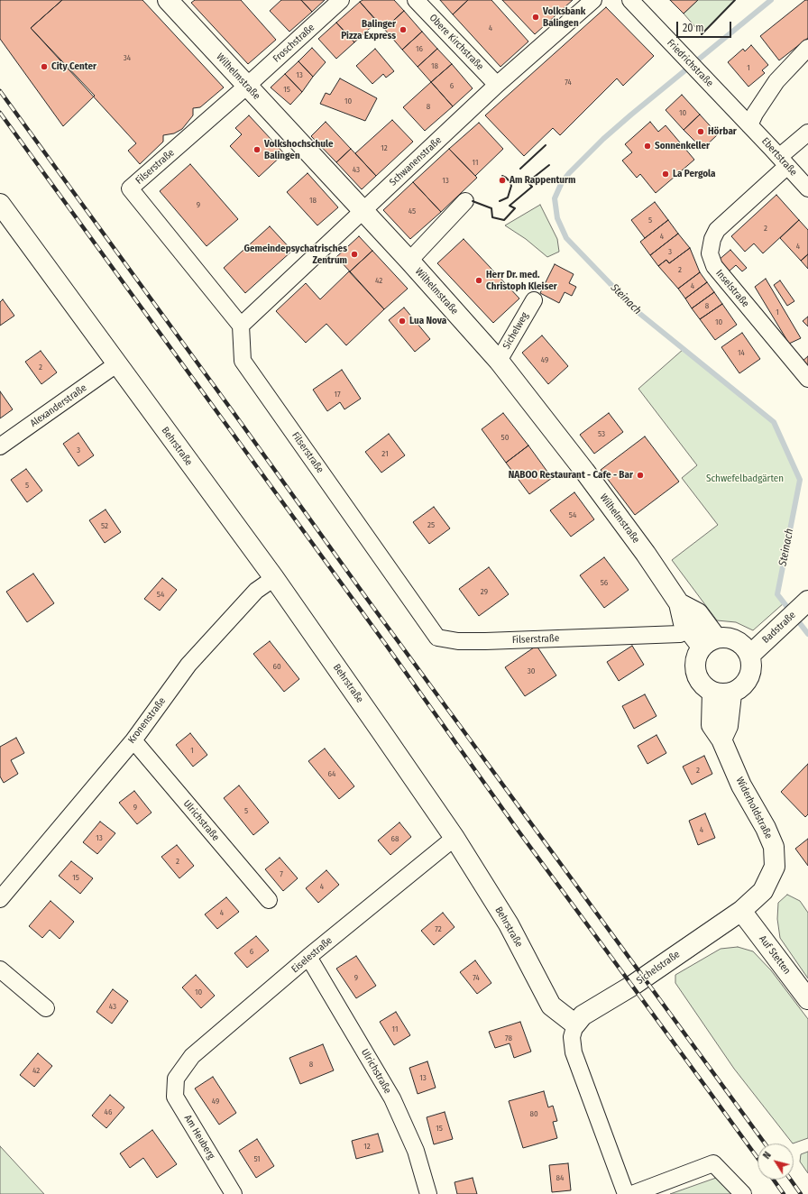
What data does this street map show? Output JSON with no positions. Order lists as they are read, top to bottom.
{
  "streets": {
    "street": [
      "Obere Kirchstraße",
      "Froschstraße",
      "Friedrichstraße",
      "Wilhelmstraße",
      "Ebertstraße",
      "Schwanenstraße",
      "Filserstraße",
      "Inselstraße",
      "Sichelweg",
      "Alexanderstraße",
      "Behrstraße",
      "Badstraße",
      "Kronenstraße",
      "Widerholdstraße",
      "Ulrichstraße",
      "Eiselestraße",
      "Auf Stetten",
      "Sichelstraße",
      "Am Heuberg"
    ]
  },
  "crossings": [
    ["Obere Kirchstraße", "Schwanenstraße"],
    ["Froschstraße", "Wilhelmstraße"],
    ["Froschstraße", "Filserstraße"],
    ["Friedrichstraße", "Ebertstraße"],
    ["Wilhelmstraße", "Schwanenstraße"],
    ["Wilhelmstraße", "Filserstraße"],
    ["Wilhelmstraße", "Sichelweg"],
    ["Wilhelmstraße", "Badstraße"],
    ["Wilhelmstraße", "Widerholdstraße"],
    ["Ebertstraße", "Inselstraße"],
    ["Schwanenstraße", "Filserstraße"],
    ["Alexanderstraße", "Behrstraße"],
    ["Behrstraße", "Kronenstraße"],
    ["Behrstraße", "Eiselestraße"],
    ["Behrstraße", "Sichelstraße"],
    ["Badstraße", "Widerholdstraße"],
    ["Kronenstraße", "Ulrichstraße"],
    ["Widerholdstraße", "Auf Stetten"],
    ["Widerholdstraße", "Sichelstraße"],
    ["Ulrichstraße", "Eiselestraße"],
    ["Eiselestraße", "Am Heuberg"],
    ["Auf Stetten", "Sichelstraße"]
  ],
  "water": ["Steinach"],
  "parks": ["Schwefelbadgärten"],
  "places": [
    "Volksbank Balingen",
    "Balinger Pizza Express",
    "City Center",
    "Hörbar",
    "Sonnenkeller",
    "Volkshochschule Balingen",
    "La Pergola",
    "Am Rappenturm",
    "Gemeindepsychatrisches Zentrum",
    "Herr Dr. med. Christoph Kleiser",
    "Lua Nova",
    "NABOO Restaurant - Cafe - Bar"
  ],
  "house_numbers": [
    "4",
    "16",
    "34",
    "18",
    "1",
    "13",
    "74",
    "6",
    "15",
    "10",
    "8",
    "10",
    "12",
    "11",
    "43",
    "13",
    "18",
    "9",
    "45",
    "5",
    "2",
    "4",
    "4",
    "3",
    "2",
    "42",
    "4",
    "8",
    "1",
    "10",
    "14",
    "49",
    "2",
    "17",
    "53",
    "50",
    "3",
    "21",
    "5",
    "54",
    "25",
    "52",
    "56",
    "29",
    "54",
    "60",
    "30",
    "1",
    "2",
    "64",
    "9",
    "5",
    "4",
    "13",
    "68",
    "2",
    "7",
    "15",
    "4",
    "4",
    "72",
    "6",
    "9",
    "74",
    "10",
    "43",
    "11",
    "78",
    "8",
    "42",
    "13",
    "49",
    "46",
    "80",
    "15",
    "12",
    "51",
    "84"
  ],
  "scale_bar": "20 m",
  "north": "top left"
}
